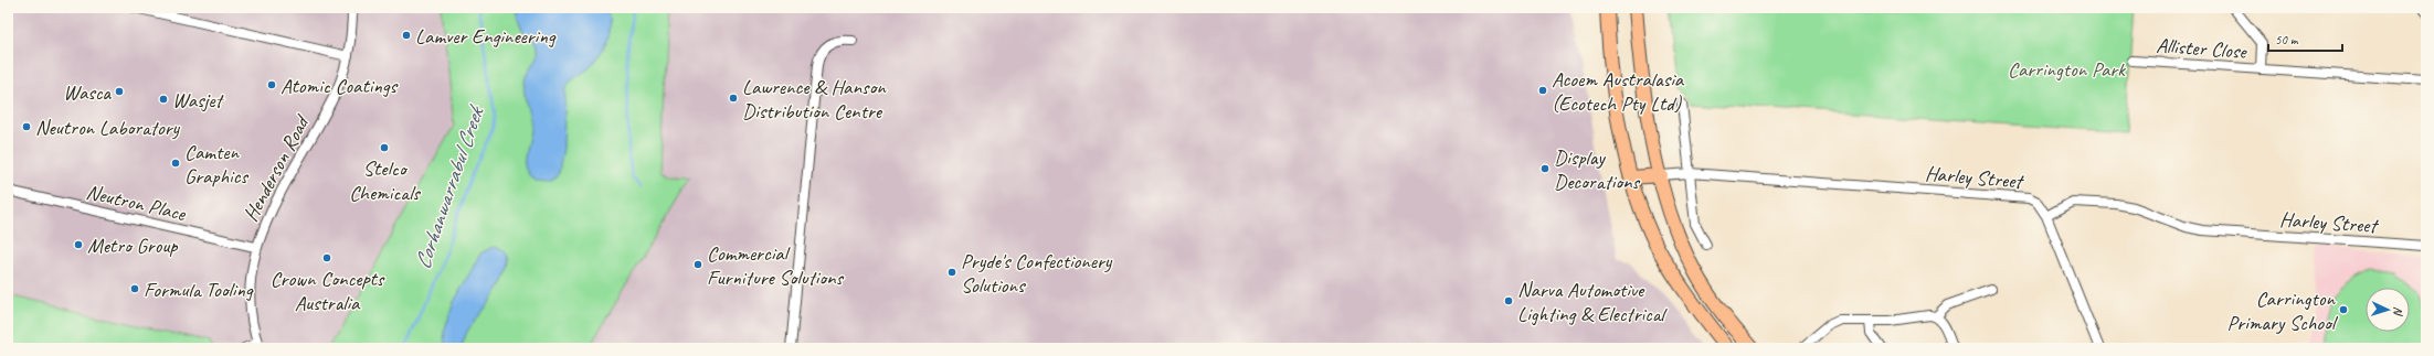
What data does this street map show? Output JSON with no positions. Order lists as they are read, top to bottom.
{
  "streets": {
    "street": [
      "Allister Close",
      "Henderson Road",
      "Harley Street",
      "Neutron Place"
    ]
  },
  "crossings": [
    ["Henderson Road", "Neutron Place"]
  ],
  "water": ["Corhanwarrabul Creek"],
  "parks": ["Carrington Park"],
  "places": [
    "Lamver Engineering",
    "Atomic Coatings",
    "Acoem Australasia (Ecotech Pty Ltd)",
    "Wasca",
    "Lawrence & Hanson Distribution Centre",
    "Wasjet",
    "Neutron Laboratory",
    "Stelco Chemicals",
    "Camten Graphics",
    "Display Decorations",
    "Metro Group",
    "Crown Concepts Australia",
    "Commercial Furniture Solutions",
    "Pryde's Confectionery Solutions",
    "Formula Tooling",
    "Narva Automotive Lighting & Electrical",
    "Carrington Primary School"
  ],
  "scale_bar": "50 m",
  "north": "right"
}
